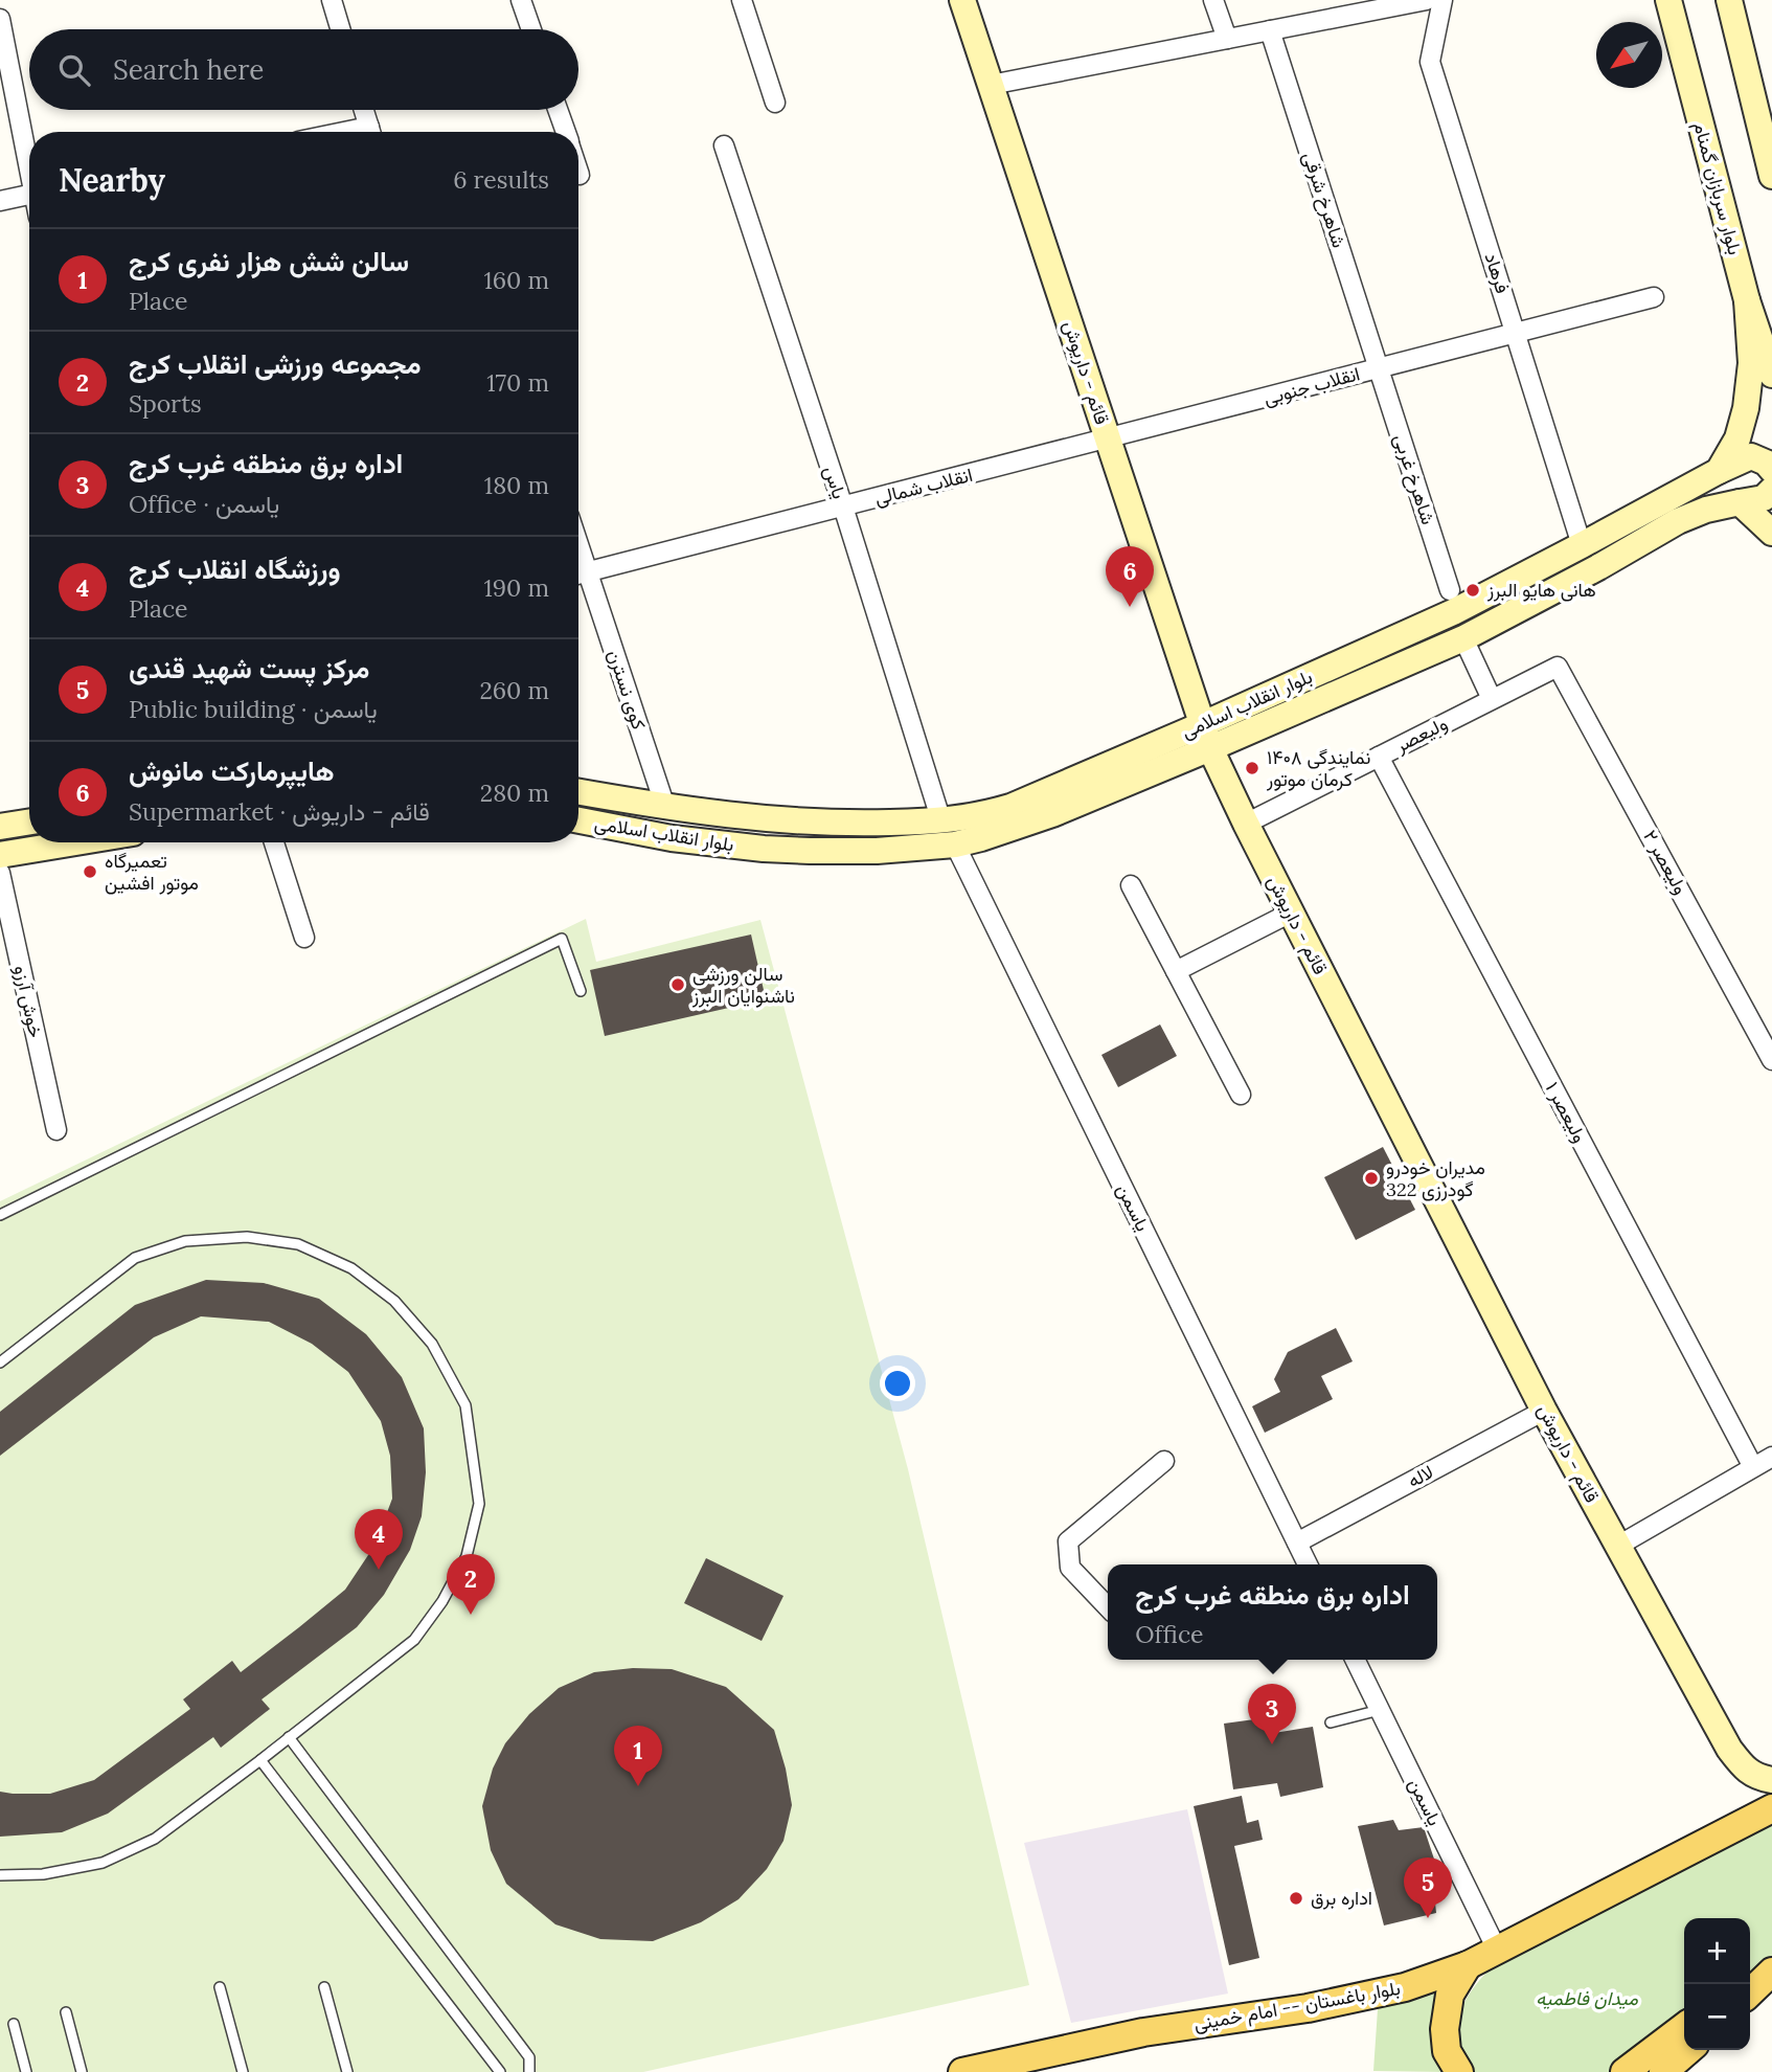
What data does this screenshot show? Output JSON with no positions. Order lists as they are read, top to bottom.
{
  "streets": {
    "main road": [
      "بلوار سربازان گمنام",
      "قائم - داریوش",
      "بلوار انقلاب اسلامی",
      "بلوار باغستان -- امام خمینی"
    ],
    "street": [
      "شاهرخ شرقی",
      "فرهاد",
      "انقلاب جنوبی",
      "شاهرخ غربی",
      "یاس",
      "انقلاب شمالی",
      "کوی نسترن",
      "ولیعصر",
      "ولیعصر ۲",
      "خوش آرزو",
      "ولیعصر ۱",
      "یاسمن",
      "لاله"
    ]
  },
  "crossings": [
    ["شاهرخ شرقی", "انقلاب جنوبی"],
    ["شاهرخ شرقی", "شاهرخ غربی"],
    ["فرهاد", "انقلاب جنوبی"],
    ["فرهاد", "بلوار انقلاب اسلامی"],
    ["قائم - داریوش", "انقلاب جنوبی"],
    ["قائم - داریوش", "انقلاب شمالی"],
    ["قائم - داریوش", "بلوار انقلاب اسلامی"],
    ["قائم - داریوش", "ولیعصر"],
    ["قائم - داریوش", "لاله"],
    ["انقلاب جنوبی", "شاهرخ غربی"],
    ["انقلاب جنوبی", "انقلاب شمالی"],
    ["یاس", "انقلاب شمالی"],
    ["یاس", "بلوار انقلاب اسلامی"],
    ["انقلاب شمالی", "کوی نسترن"],
    ["کوی نسترن", "بلوار انقلاب اسلامی"],
    ["بلوار انقلاب اسلامی", "یاسمن"],
    ["ولیعصر", "ولیعصر ۲"],
    ["ولیعصر", "ولیعصر ۱"],
    ["یاسمن", "لاله"],
    ["یاسمن", "بلوار باغستان -- امام خمینی"]
  ],
  "parks": ["میدان فاطمیه"],
  "places": [
    "هانی هایو البرز",
    "نمایندگی ۱۴۰۸ کرمان موتور",
    "تعمیرگاه موتور افشین",
    "سالن ورزشی ناشنوایان البرز",
    "مدیران خودرو گودرزی 322",
    "اداره برق"
  ],
  "north": "bottom left",
  "page": {
    "search": "Search here",
    "heading": ["Nearby", "6 results"],
    "list": [
      {
        "mark": "1",
        "name": "سالن شش هزار نفری کرج",
        "note": "Place",
        "value": "160 m"
      },
      {
        "mark": "2",
        "name": "مجموعه ورزشی انقلاب کرج",
        "note": "Sports",
        "value": "170 m"
      },
      {
        "mark": "3",
        "name": "اداره برق منطقه غرب کرج",
        "note": "Office · یاسمن",
        "value": "180 m"
      },
      {
        "mark": "4",
        "name": "ورزشگاه انقلاب کرج",
        "note": "Place",
        "value": "190 m"
      },
      {
        "mark": "5",
        "name": "مرکز پست شهید قندی",
        "note": "Public building · یاسمن",
        "value": "260 m"
      },
      {
        "mark": "6",
        "name": "هایپرمارکت مانوش",
        "note": "Supermarket · قائم - داریوش",
        "value": "280 m"
      }
    ],
    "pins": [
      "6",
      "4",
      "2",
      "3",
      "1",
      "5"
    ],
    "popup": ["اداره برق منطقه غرب کرج", "Office"],
    "map_buttons": ["+", "−"]
  }
}
